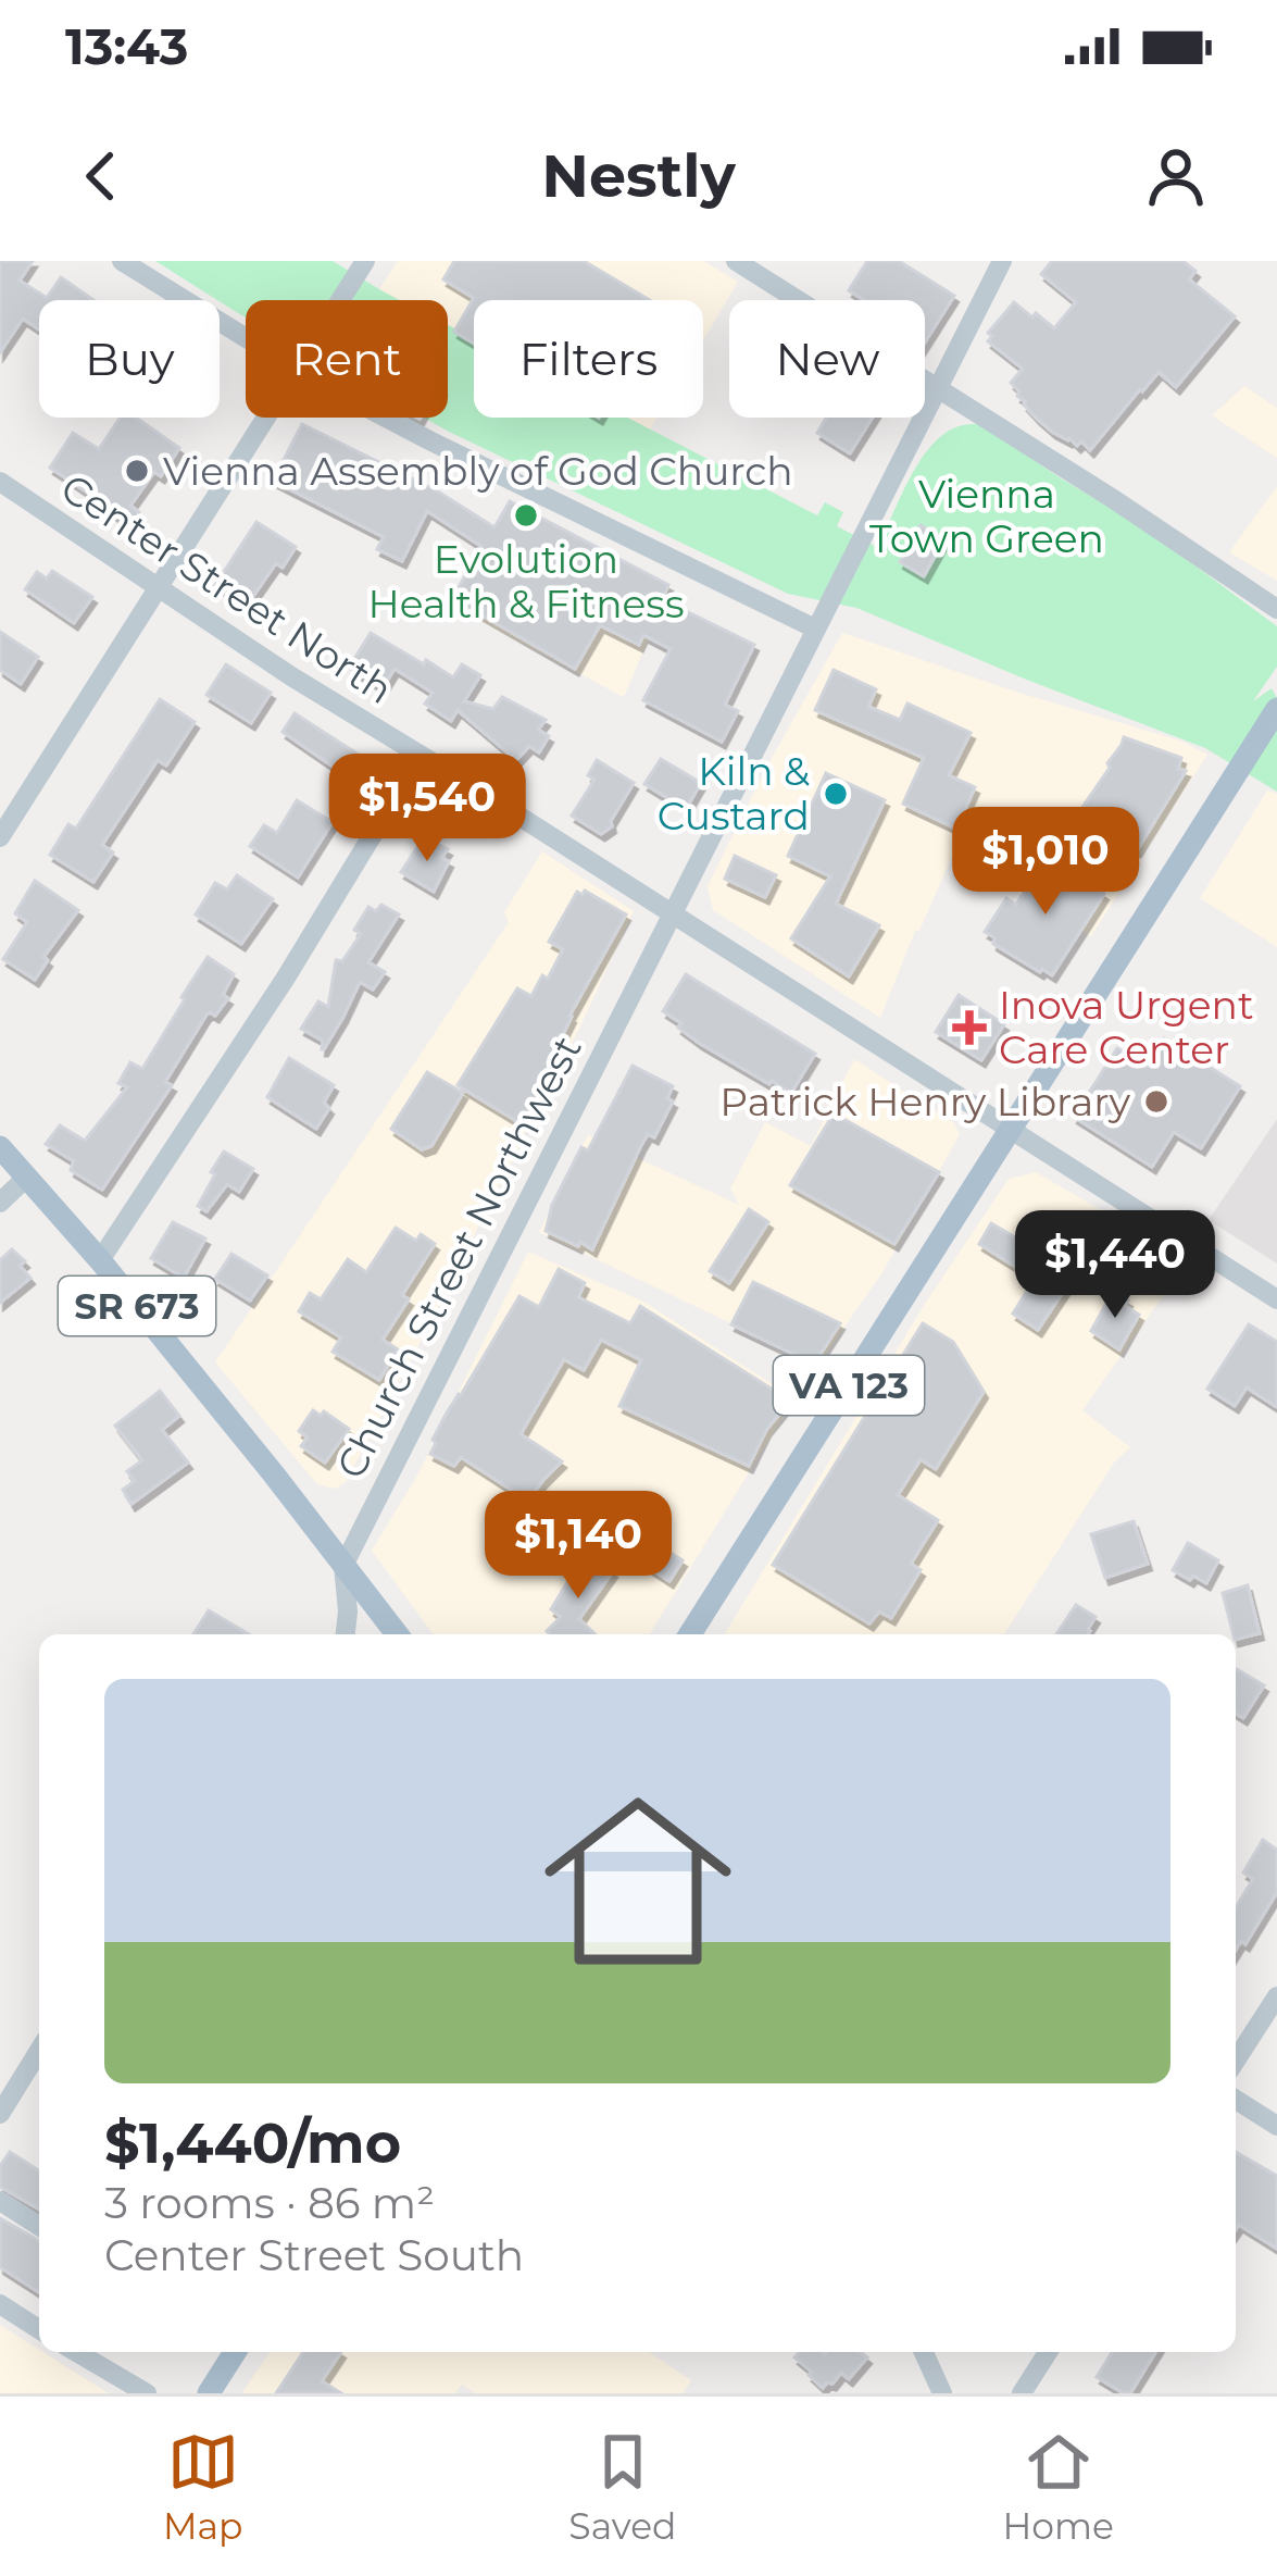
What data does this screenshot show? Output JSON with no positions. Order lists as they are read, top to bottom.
{
  "streets": {
    "main road": ["SR 673", "VA 123"],
    "street": ["Center Street North", "Church Street Northwest"]
  },
  "crossings": [
    ["Center Street North", "Church Street Northwest"],
    ["Center Street North", "VA 123"],
    ["Church Street Northwest", "SR 673"]
  ],
  "parks": ["Vienna Town Green"],
  "places": {
    "other": [
      "Vienna Assembly of God Church",
      "Evolution Health & Fitness",
      "Kiln & Custard",
      "Patrick Henry Library"
    ],
    "health": ["Inova Urgent Care Center"]
  },
  "page": {
    "status": "13:43",
    "header": "Nestly",
    "chip": [
      "Buy",
      "Rent",
      "Filters",
      "New"
    ],
    "price": [
      "$1,540",
      "$1,010",
      "$1,440",
      "$1,140"
    ],
    "list": [
      {
        "name": "$1,440/mo",
        "note": "3 rooms · 86 m² · Center Street South"
      }
    ],
    "tabs": ["Map", "Saved", "Home"]
  }
}
